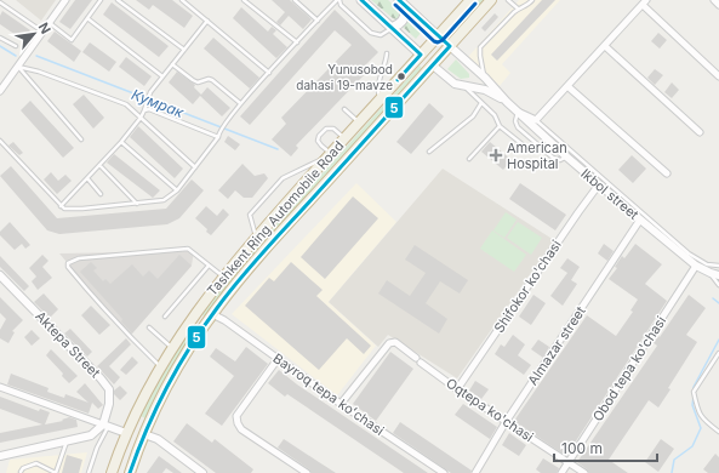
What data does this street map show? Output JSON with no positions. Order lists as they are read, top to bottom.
{
  "streets": {
    "highway": ["Tashkent Ring Automobile Road"],
    "street": [
      "Ikbol street",
      "Shifokor ko'chasi",
      "Aktepa Street",
      "Almazar street",
      "Obod tepa ko'chasi",
      "Bayroq tepa koʻchasi",
      "Oqtepa ko'chasi"
    ]
  },
  "crossings": [
    ["Ikbol street", "Shifokor ko'chasi"],
    ["Ikbol street", "Almazar street"],
    ["Ikbol street", "Obod tepa ko'chasi"],
    ["Tashkent Ring Automobile Road", "Bayroq tepa koʻchasi"],
    ["Shifokor ko'chasi", "Oqtepa ko'chasi"],
    ["Almazar street", "Oqtepa ko'chasi"],
    ["Obod tepa ko'chasi", "Oqtepa ko'chasi"],
    ["Bayroq tepa koʻchasi", "Oqtepa ko'chasi"]
  ],
  "water": ["Кумрак"],
  "places": {
    "other": ["Yunusobod dahasi 19-mavze"],
    "health": ["American Hospital"]
  },
  "lines": ["transit line 5"],
  "scale_bar": "100 m",
  "north": "top right"
}
